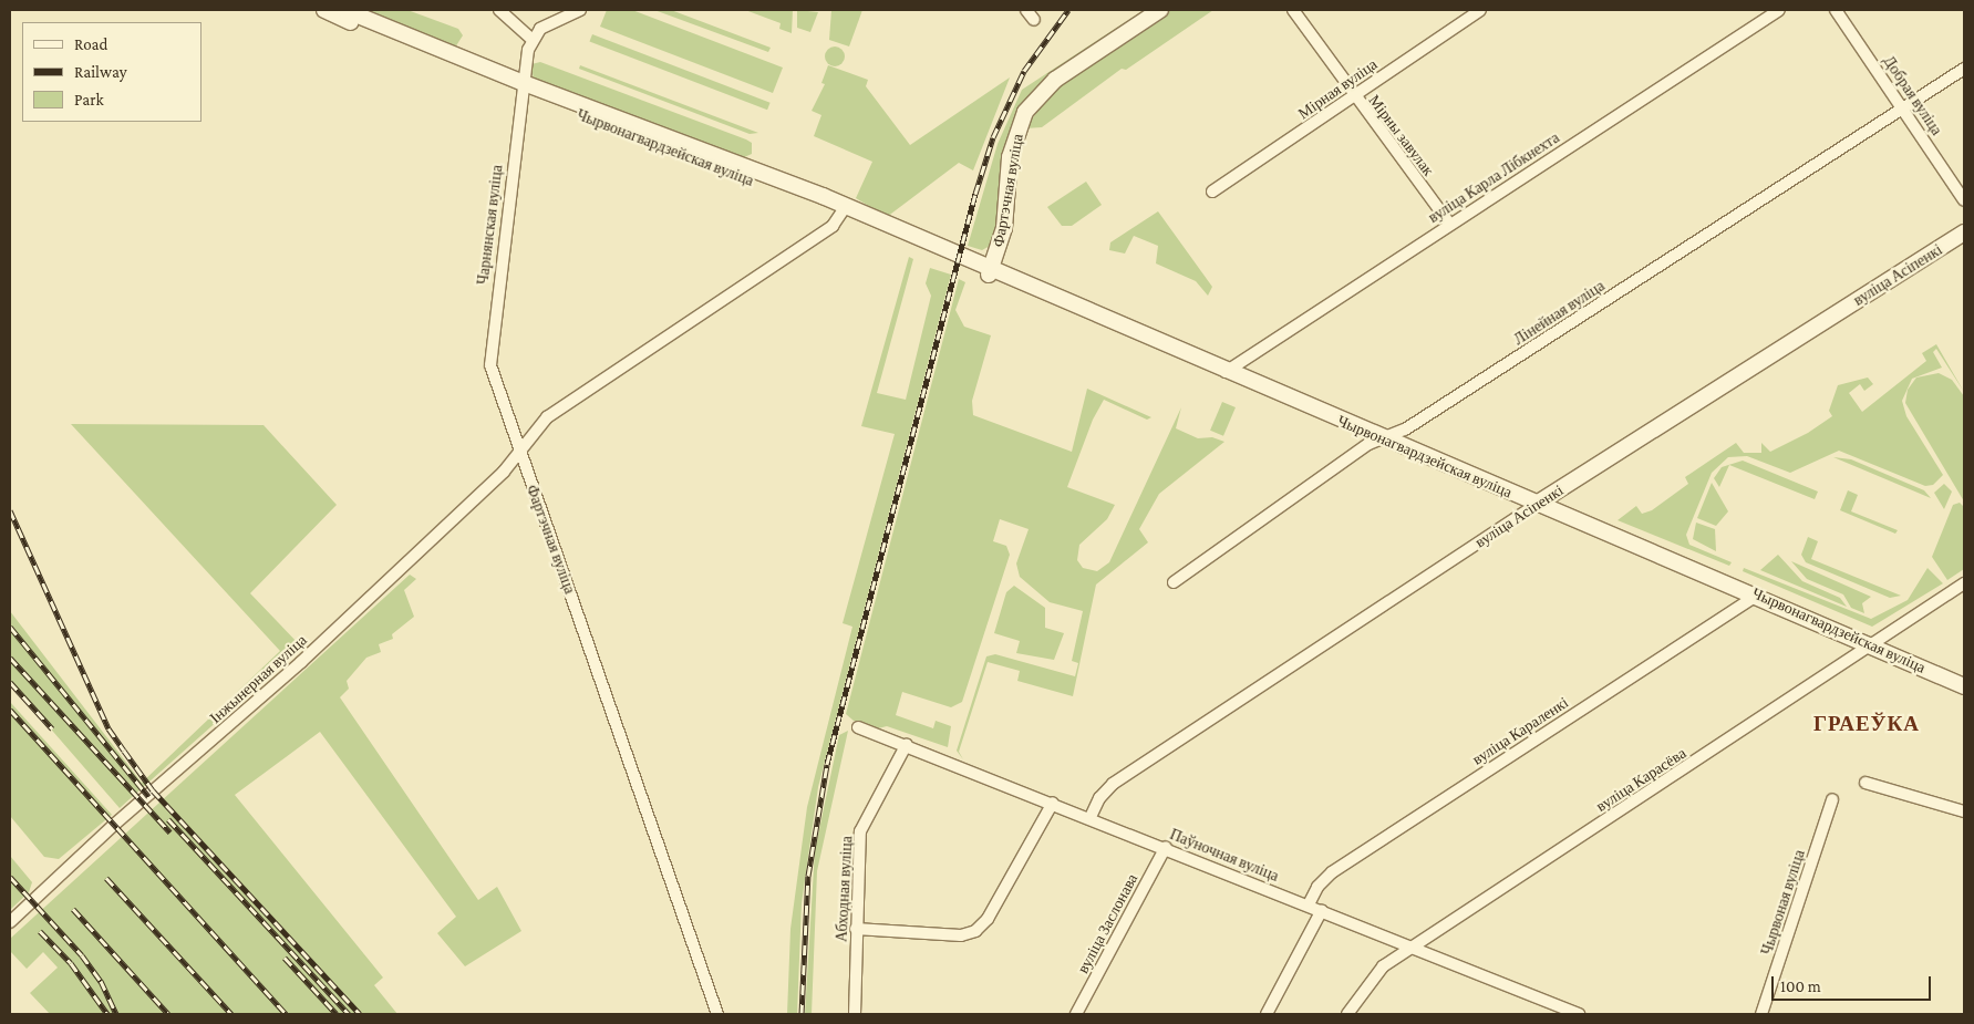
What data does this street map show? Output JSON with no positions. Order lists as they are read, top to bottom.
{
  "streets": {
    "main road": ["Чырвонагвардзейская вуліца", "Фартэчная вуліца", "вуліца Асіпенкі"],
    "street": [
      "Мірная вуліца",
      "Добрая вуліца",
      "Мірны завулак",
      "вуліца Карла Лібкнехта",
      "Чарнянская вуліца",
      "Лінейная вуліца",
      "Інжынерная вуліца",
      "вуліца Караленкі",
      "вуліца Карасёва",
      "Паўночная вуліца",
      "Абходная вуліца",
      "Чырвоная вуліца",
      "вуліца Заслонава"
    ]
  },
  "crossings": [
    ["Мірная вуліца", "Мірны завулак"],
    ["Добрая вуліца", "Лінейная вуліца"],
    ["Мірны завулак", "вуліца Карла Лібкнехта"],
    ["Чырвонагвардзейская вуліца", "вуліца Карла Лібкнехта"],
    ["Чырвонагвардзейская вуліца", "Фартэчная вуліца"],
    ["Чырвонагвардзейская вуліца", "Чарнянская вуліца"],
    ["Чырвонагвардзейская вуліца", "вуліца Асіпенкі"],
    ["Чырвонагвардзейская вуліца", "Лінейная вуліца"],
    ["Чырвонагвардзейская вуліца", "вуліца Караленкі"],
    ["Чырвонагвардзейская вуліца", "вуліца Карасёва"],
    ["Фартэчная вуліца", "Чарнянская вуліца"],
    ["Фартэчная вуліца", "Інжынерная вуліца"],
    ["Чарнянская вуліца", "Інжынерная вуліца"],
    ["вуліца Асіпенкі", "Паўночная вуліца"],
    ["вуліца Караленкі", "Паўночная вуліца"],
    ["вуліца Карасёва", "Паўночная вуліца"],
    ["Паўночная вуліца", "Абходная вуліца"],
    ["Паўночная вуліца", "вуліца Заслонава"]
  ],
  "districts": ["ГРАЕЎКА"],
  "legend": ["Road", "Railway", "Park"],
  "scale_bar": "100 m"
}
